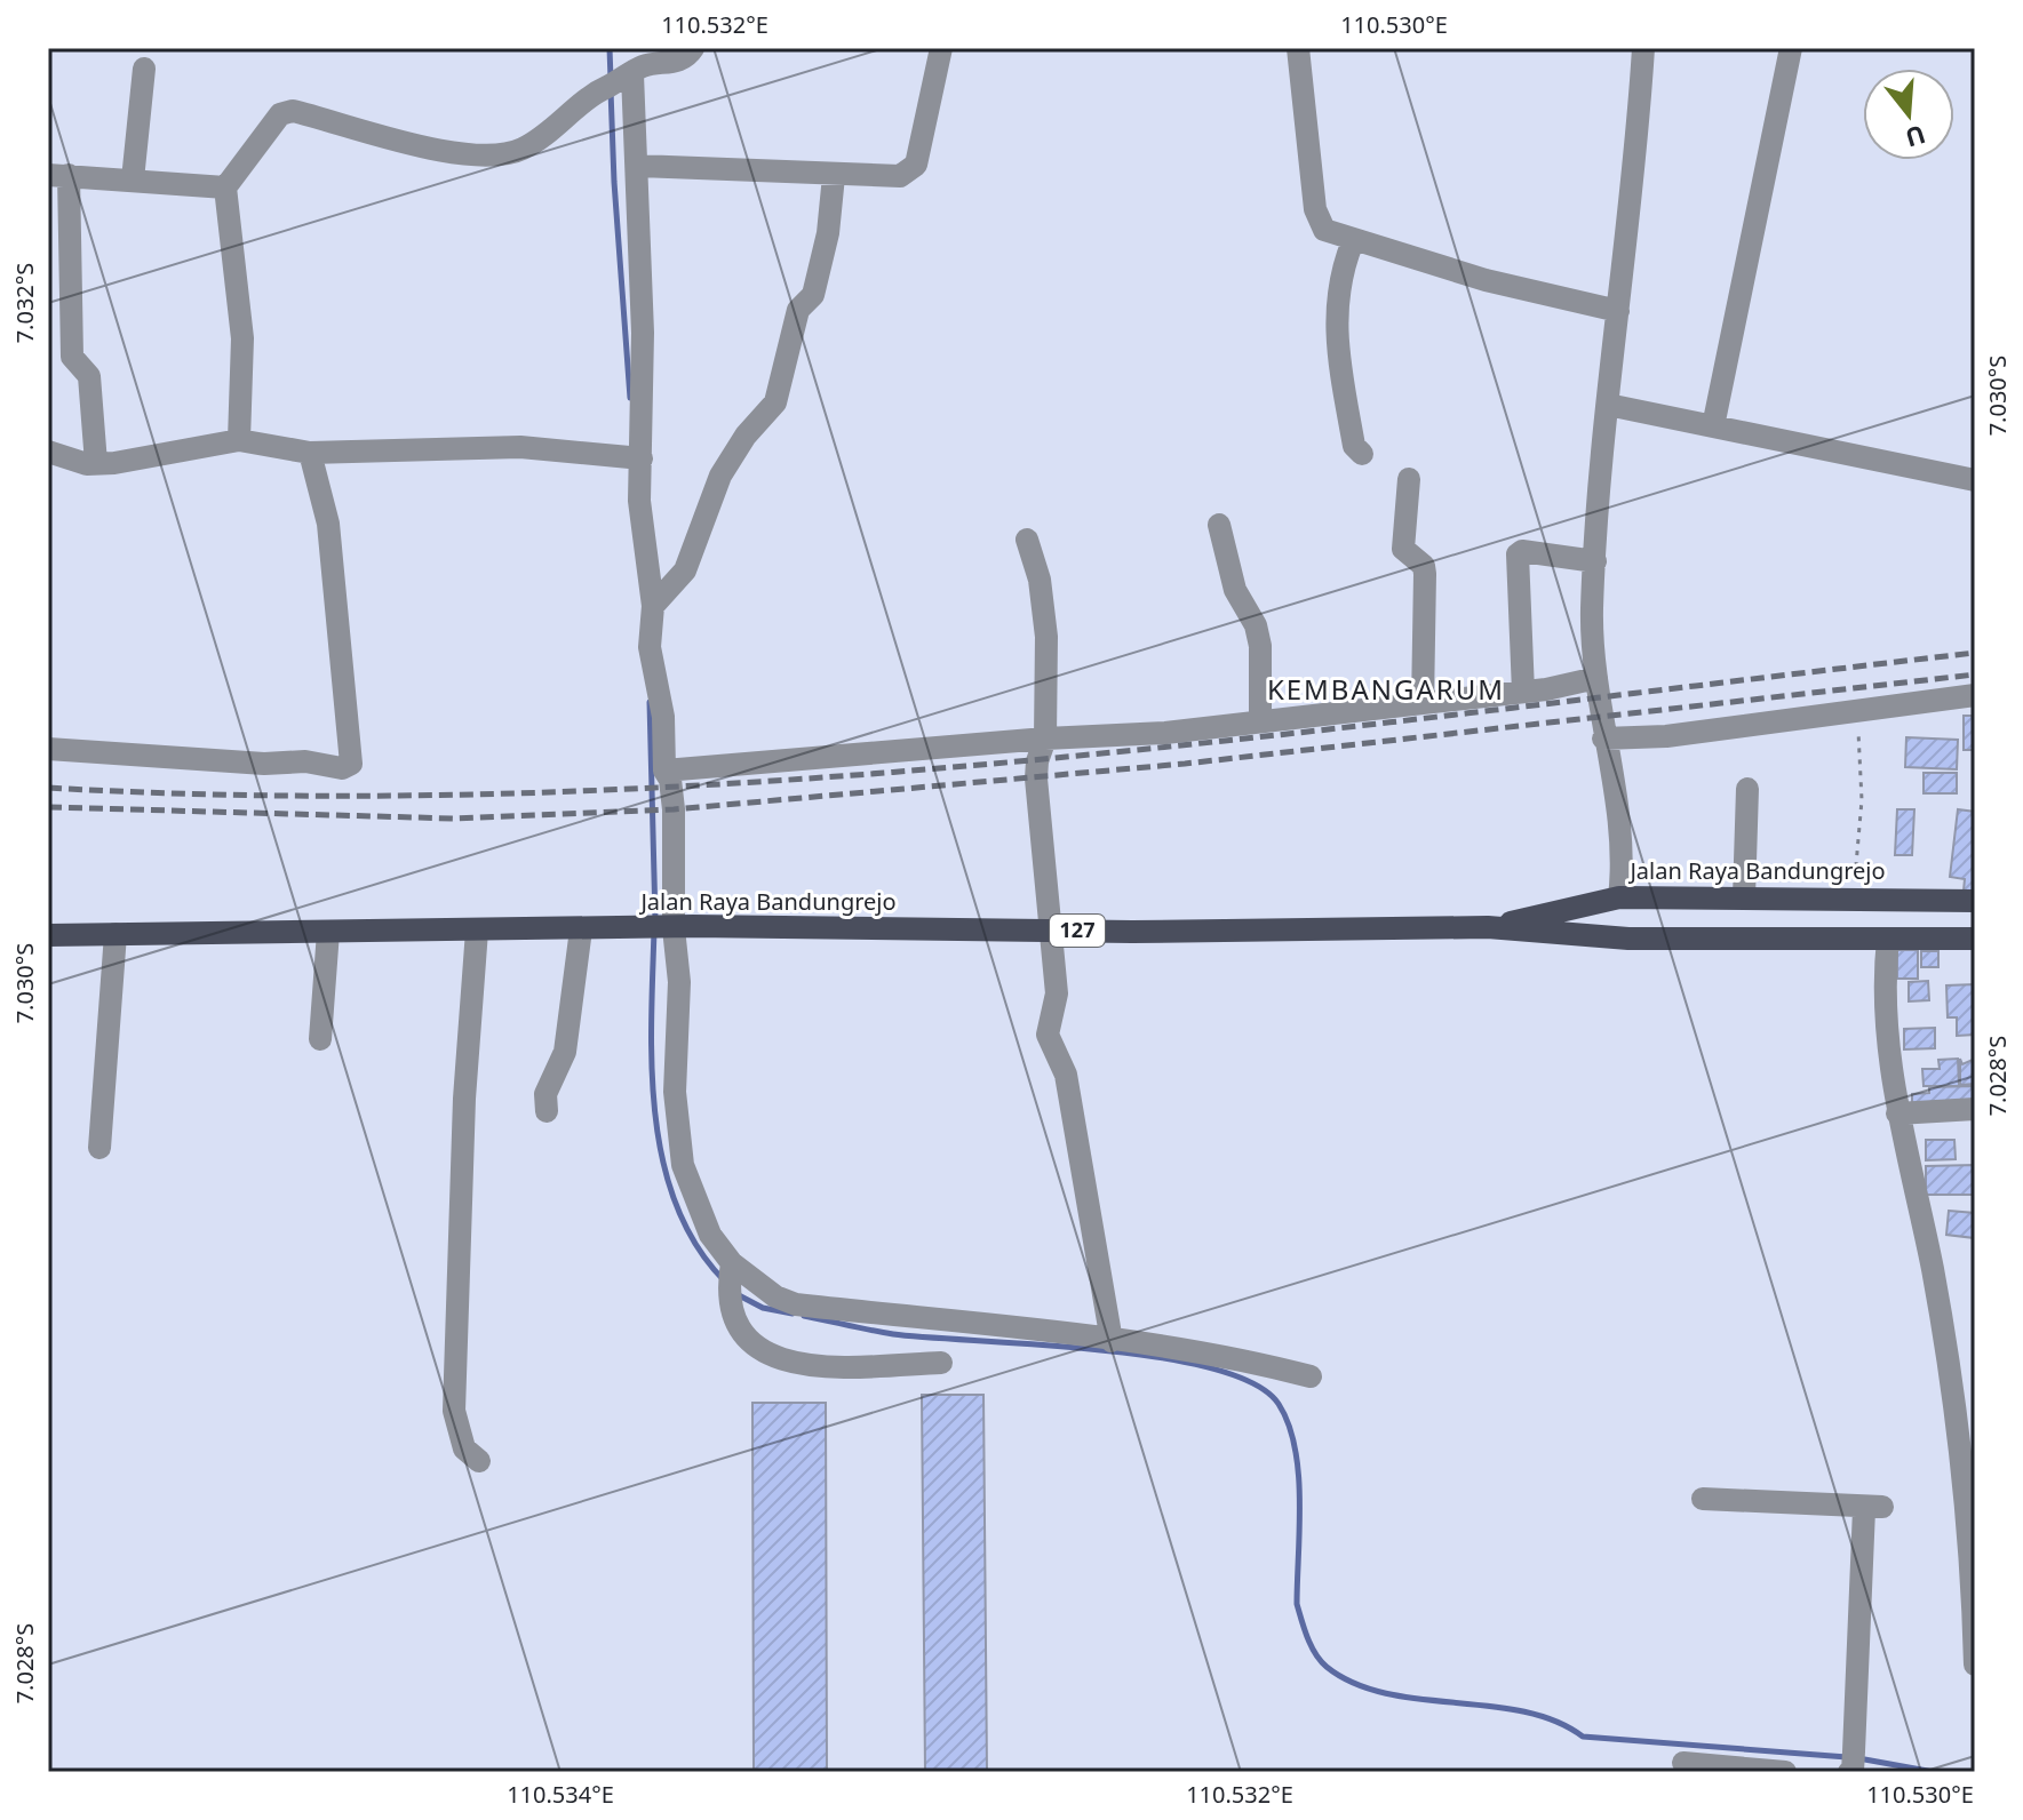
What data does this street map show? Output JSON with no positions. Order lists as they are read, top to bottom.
{
  "streets": {
    "main road": ["Jalan Raya Bandungrejo", "127"]
  },
  "districts": ["KEMBANGARUM"],
  "north": "bottom",
  "coordinates": [
    "110.532°E",
    "110.530°E",
    "7.032°S",
    "7.030°S",
    "7.028°S",
    "110.534°E"
  ]
}
